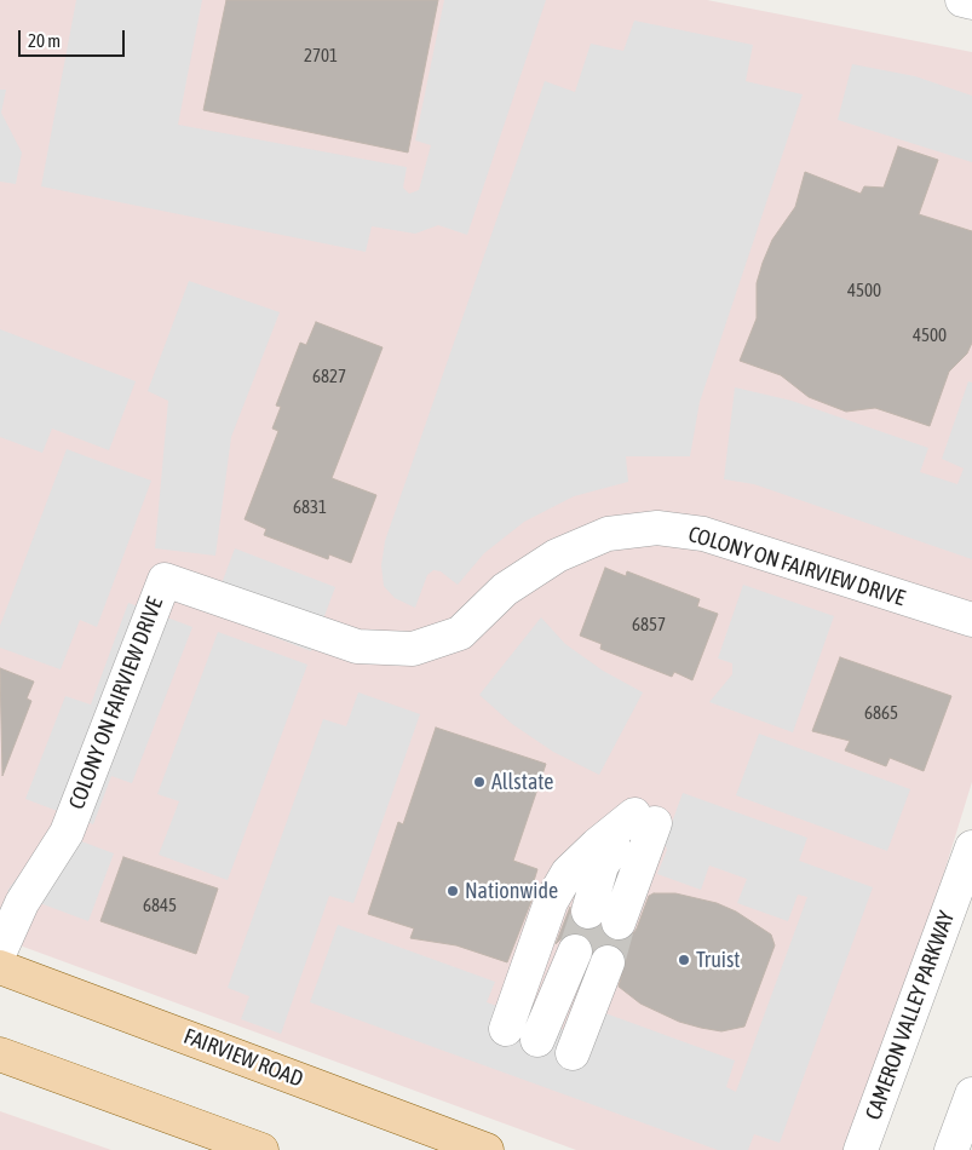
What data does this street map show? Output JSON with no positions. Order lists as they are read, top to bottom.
{
  "streets": {
    "main road": ["FAIRVIEW ROAD"],
    "street": ["COLONY ON FAIRVIEW DRIVE", "CAMERON VALLEY PARKWAY"]
  },
  "places": ["Allstate", "Nationwide", "Truist"],
  "house_numbers": [
    "2701",
    "4500",
    "4500",
    "6827",
    "6831",
    "6857",
    "6865",
    "6845"
  ],
  "scale_bar": "20 m"
}
